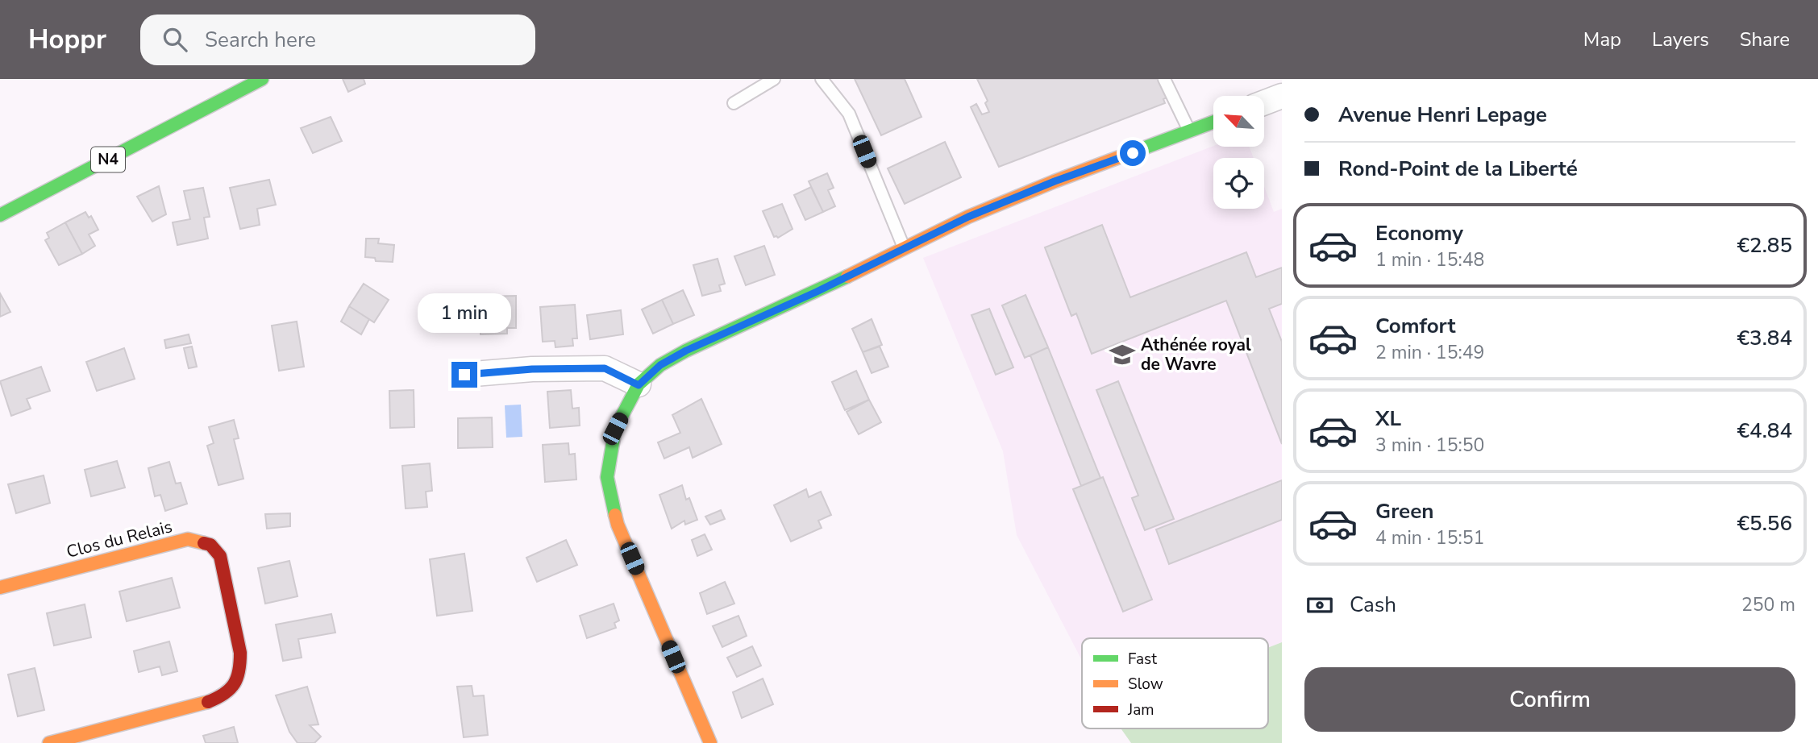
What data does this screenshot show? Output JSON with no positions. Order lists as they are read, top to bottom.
{
  "streets": {
    "street": ["N4", "Clos du Relais"]
  },
  "places": {
    "school or university": ["Athénée royal de Wavre"]
  },
  "legend": ["Fast", "Slow", "Jam"],
  "north": "top left",
  "page": {
    "header": "Hoppr",
    "search": "Search here",
    "nav": ["Map", "Layers", "Share"],
    "banner": ["Avenue Henri Lepage", "Rond-Point de la Liberté"],
    "list": [
      {
        "name": "Economy",
        "note": "1 min · 15:48",
        "value": "€2.85"
      },
      {
        "name": "Comfort",
        "note": "2 min · 15:49",
        "value": "€3.84"
      },
      {
        "name": "XL",
        "note": "3 min · 15:50",
        "value": "€4.84"
      },
      {
        "name": "Green",
        "note": "4 min · 15:51",
        "value": "€5.56"
      }
    ],
    "bubble": "1 min",
    "pay": ["Cash", "250 m"],
    "buttons": "Confirm"
  }
}
